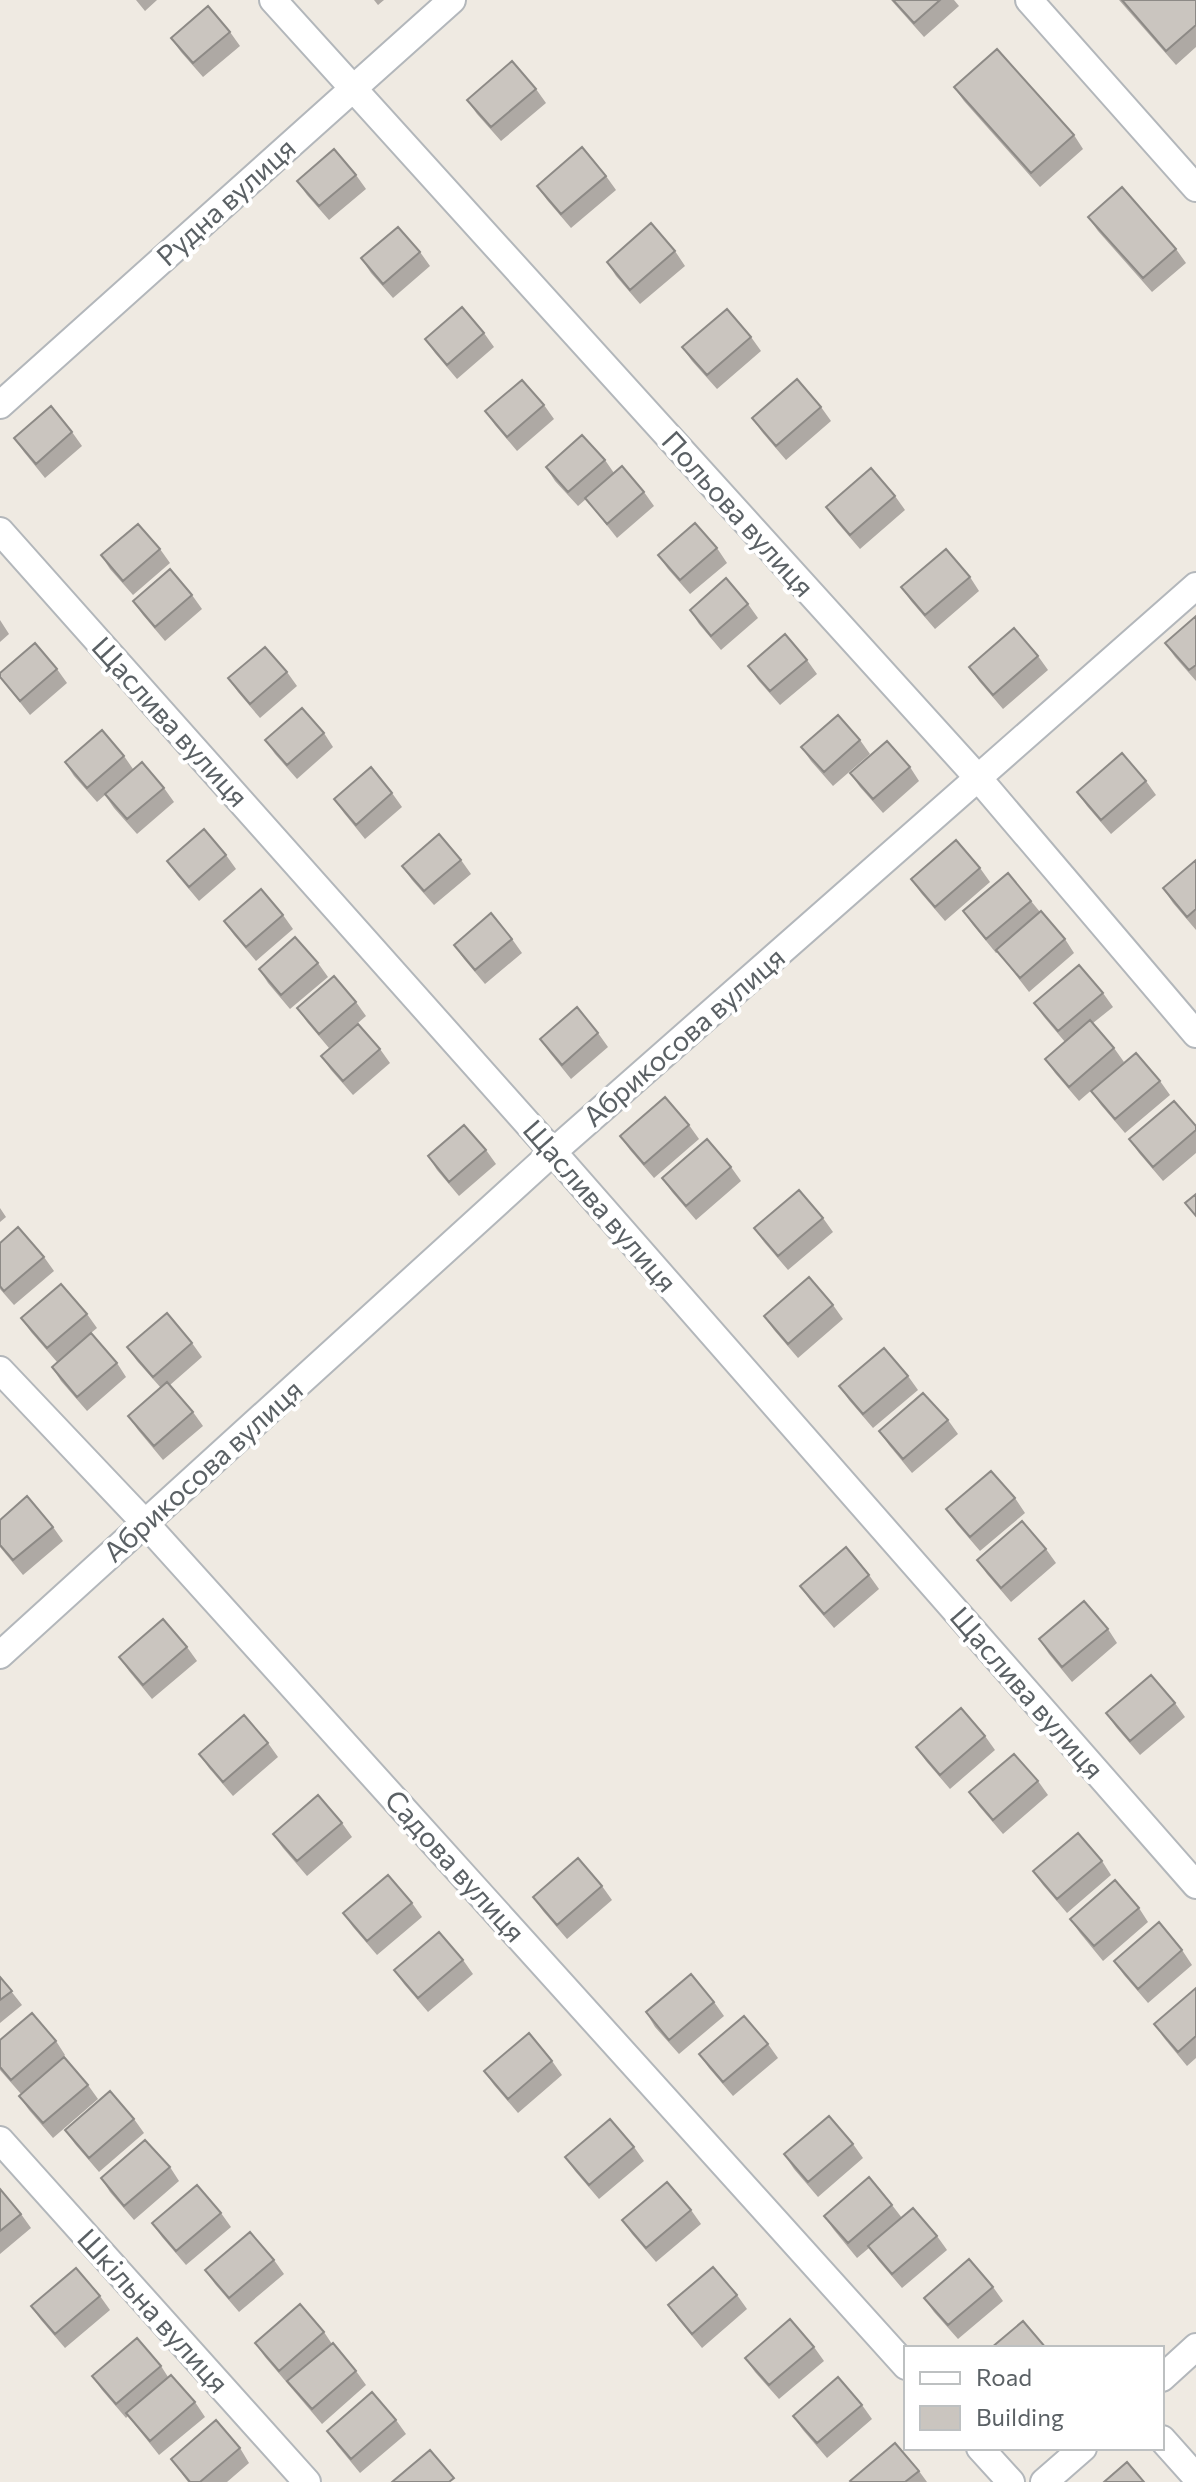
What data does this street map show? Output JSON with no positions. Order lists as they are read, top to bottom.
{
  "streets": {
    "street": [
      "Рудна вулиця",
      "Польова вулиця",
      "Щаслива вулиця",
      "Абрикосова вулиця",
      "Садова вулиця",
      "Шкільна вулиця"
    ]
  },
  "crossings": [
    ["Рудна вулиця", "Польова вулиця"],
    ["Польова вулиця", "Абрикосова вулиця"],
    ["Щаслива вулиця", "Абрикосова вулиця"],
    ["Абрикосова вулиця", "Садова вулиця"]
  ],
  "legend": ["Road", "Building"]
}
